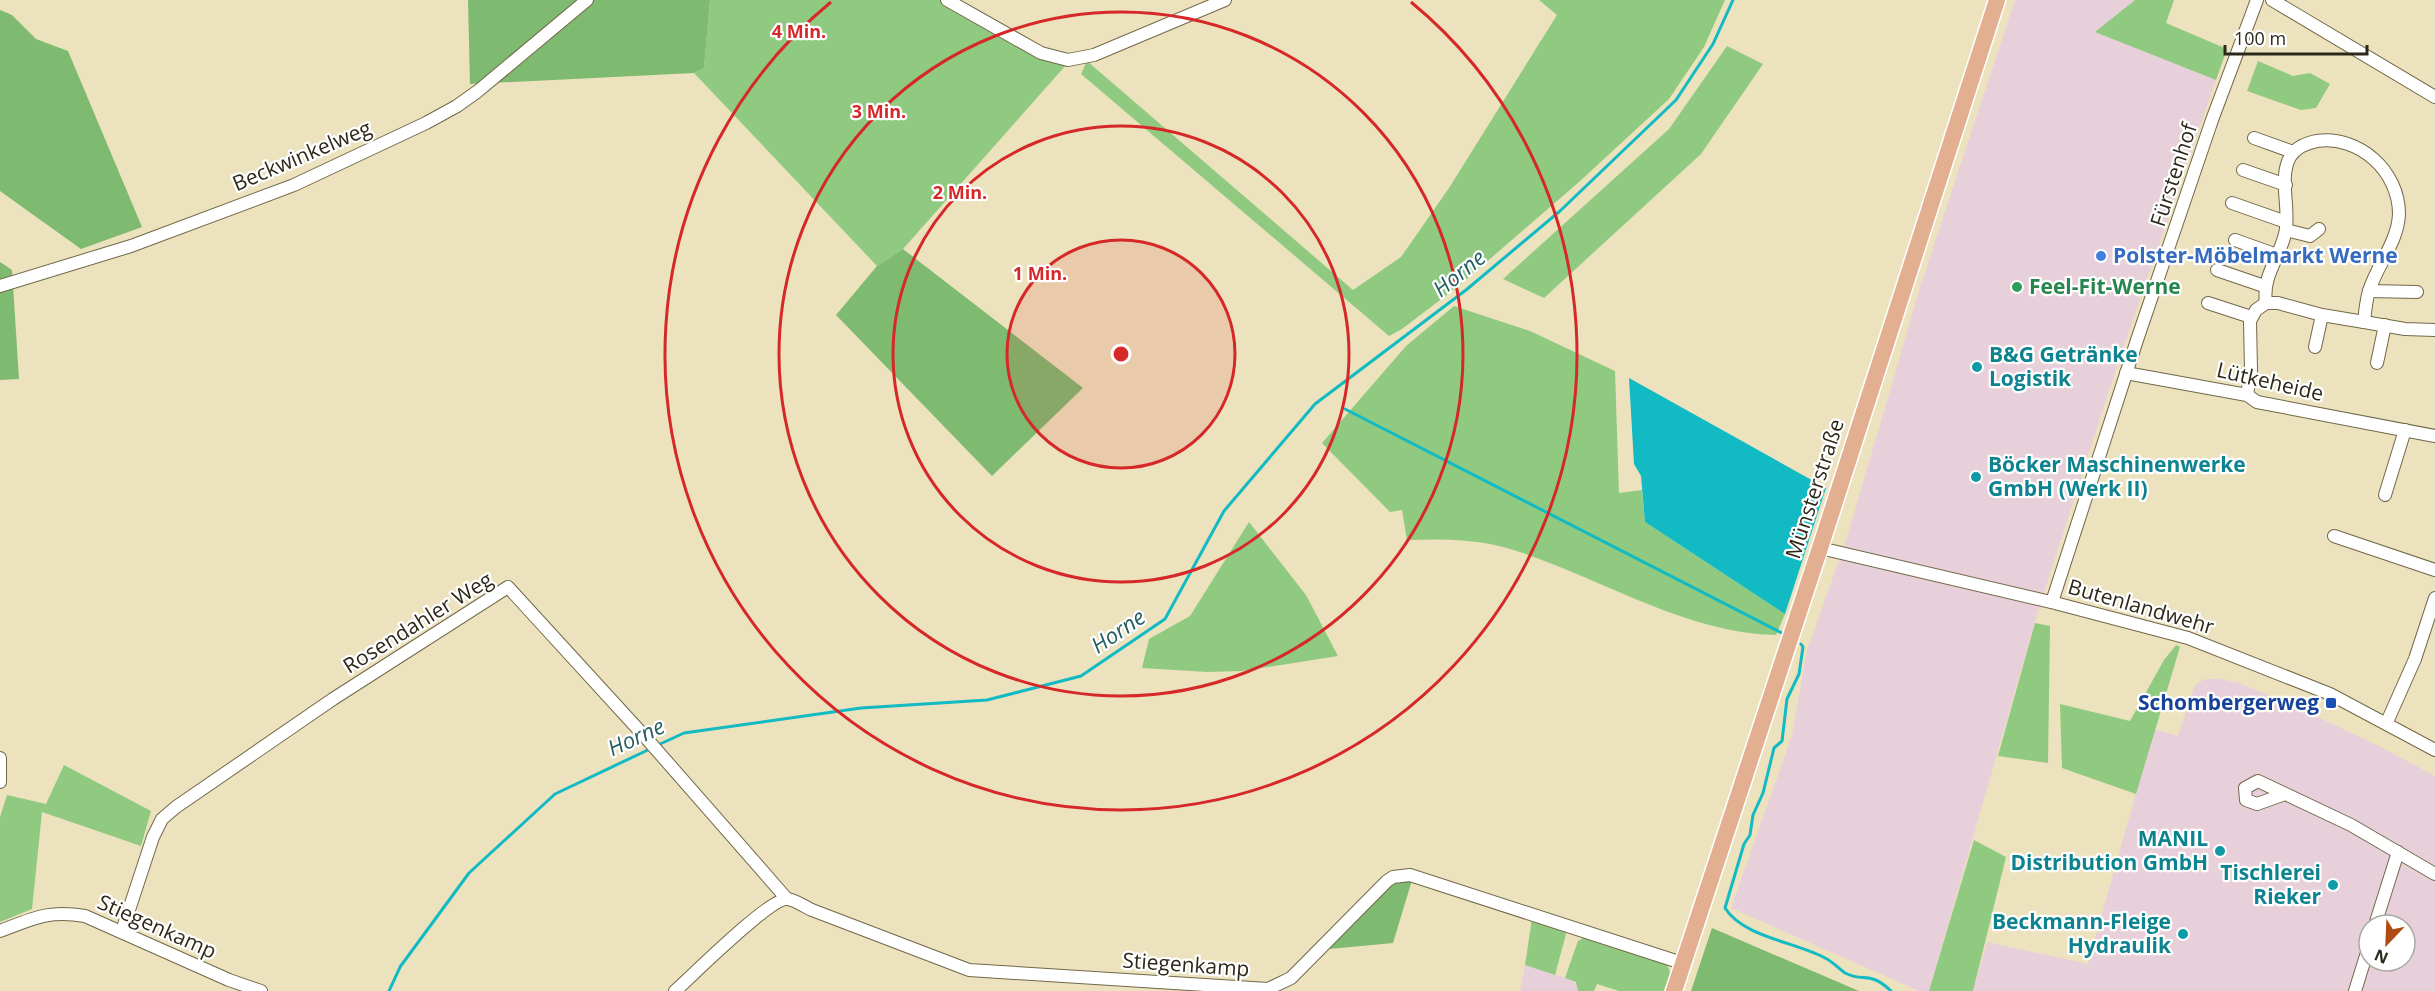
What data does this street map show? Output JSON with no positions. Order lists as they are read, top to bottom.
{
  "streets": {
    "main road": ["Münsterstraße"],
    "street": [
      "Beckwinkelweg",
      "Fürstenhof",
      "Lütkeheide",
      "Butenlandwehr",
      "Rosendahler Weg",
      "Stiegenkamp"
    ]
  },
  "crossings": [
    ["Fürstenhof", "Lütkeheide"],
    ["Fürstenhof", "Butenlandwehr"],
    ["Münsterstraße", "Butenlandwehr"],
    ["Münsterstraße", "Stiegenkamp"],
    ["Rosendahler Weg", "Stiegenkamp"]
  ],
  "water": ["Horne"],
  "places": {
    "other": [
      "Polster-Möbelmarkt Werne",
      "Feel-Fit-Werne",
      "B&G Getränke Logistik",
      "Böcker Maschinenwerke GmbH (Werk II)",
      "MANIL Distribution GmbH",
      "Tischlerei Rieker",
      "Beckmann-Fleige Hydraulik"
    ],
    "transit": ["Schombergerweg"]
  },
  "scale_bar": "100 m",
  "north": "bottom left",
  "rings": [
    "4 Min.",
    "3 Min.",
    "2 Min.",
    "1 Min."
  ]
}
